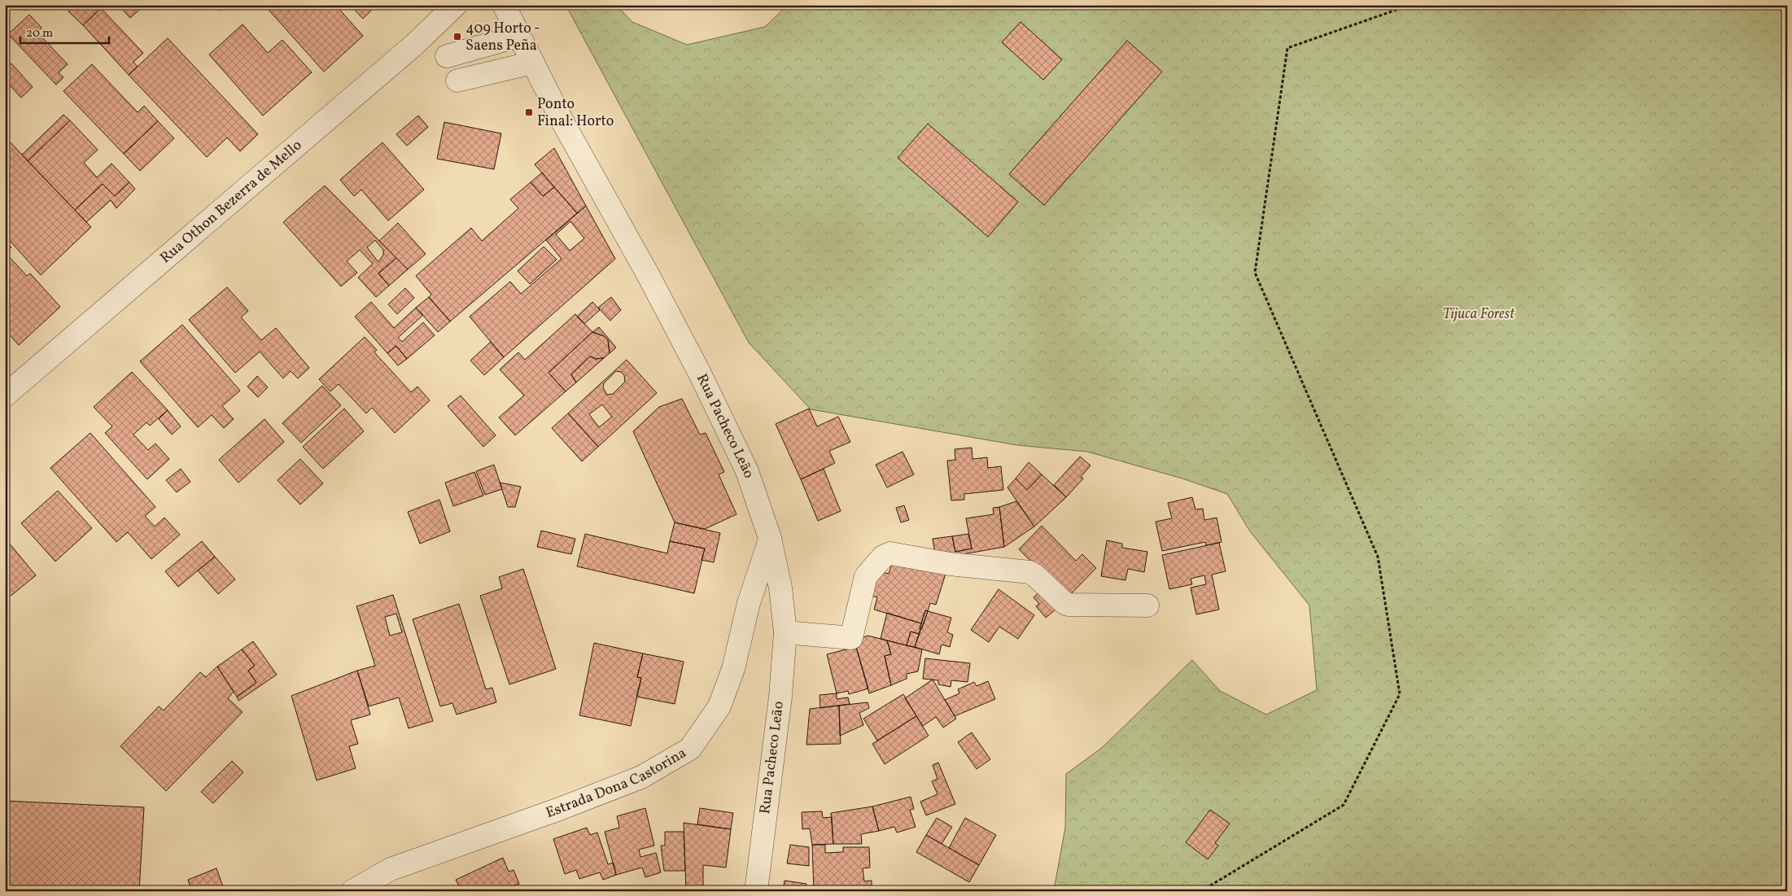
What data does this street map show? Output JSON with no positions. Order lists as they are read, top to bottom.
{
  "streets": {
    "street": ["Rua Othon Bezerra de Mello", "Rua Pacheco Leão", "Estrada Dona Castorina"]
  },
  "crossings": [
    ["Rua Pacheco Leão", "Estrada Dona Castorina"]
  ],
  "parks": ["Tijuca Forest"],
  "places": {
    "transit": ["409 Horto - Saens Peña", "Ponto Final: Horto"]
  },
  "scale_bar": "20 m"
}
